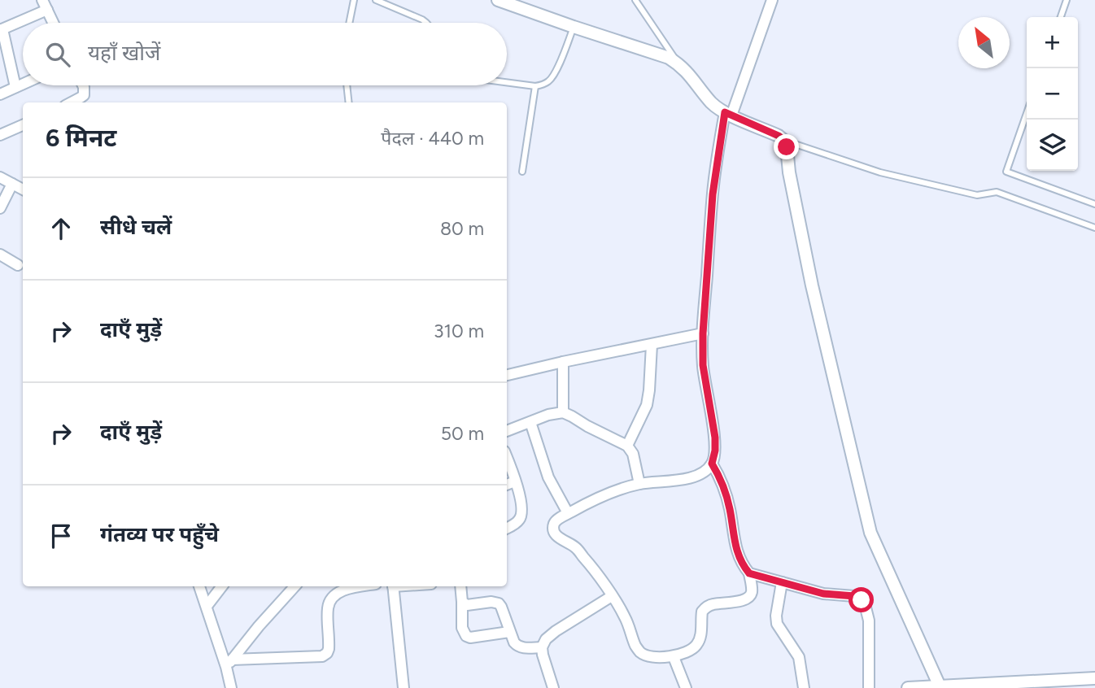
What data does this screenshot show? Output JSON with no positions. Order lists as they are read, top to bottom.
{
  "north": "top left",
  "page": {
    "map_buttons": ["+", "−"],
    "search": "यहाँ खोजें",
    "heading": ["6 मिनट", "पैदल · 440 m"],
    "list": [
      ["सीधे चलें", "80 m"],
      ["दाएँ मुड़ें", "310 m"],
      ["दाएँ मुड़ें", "50 m"],
      "गंतव्य पर पहुँचे"
    ]
  }
}
